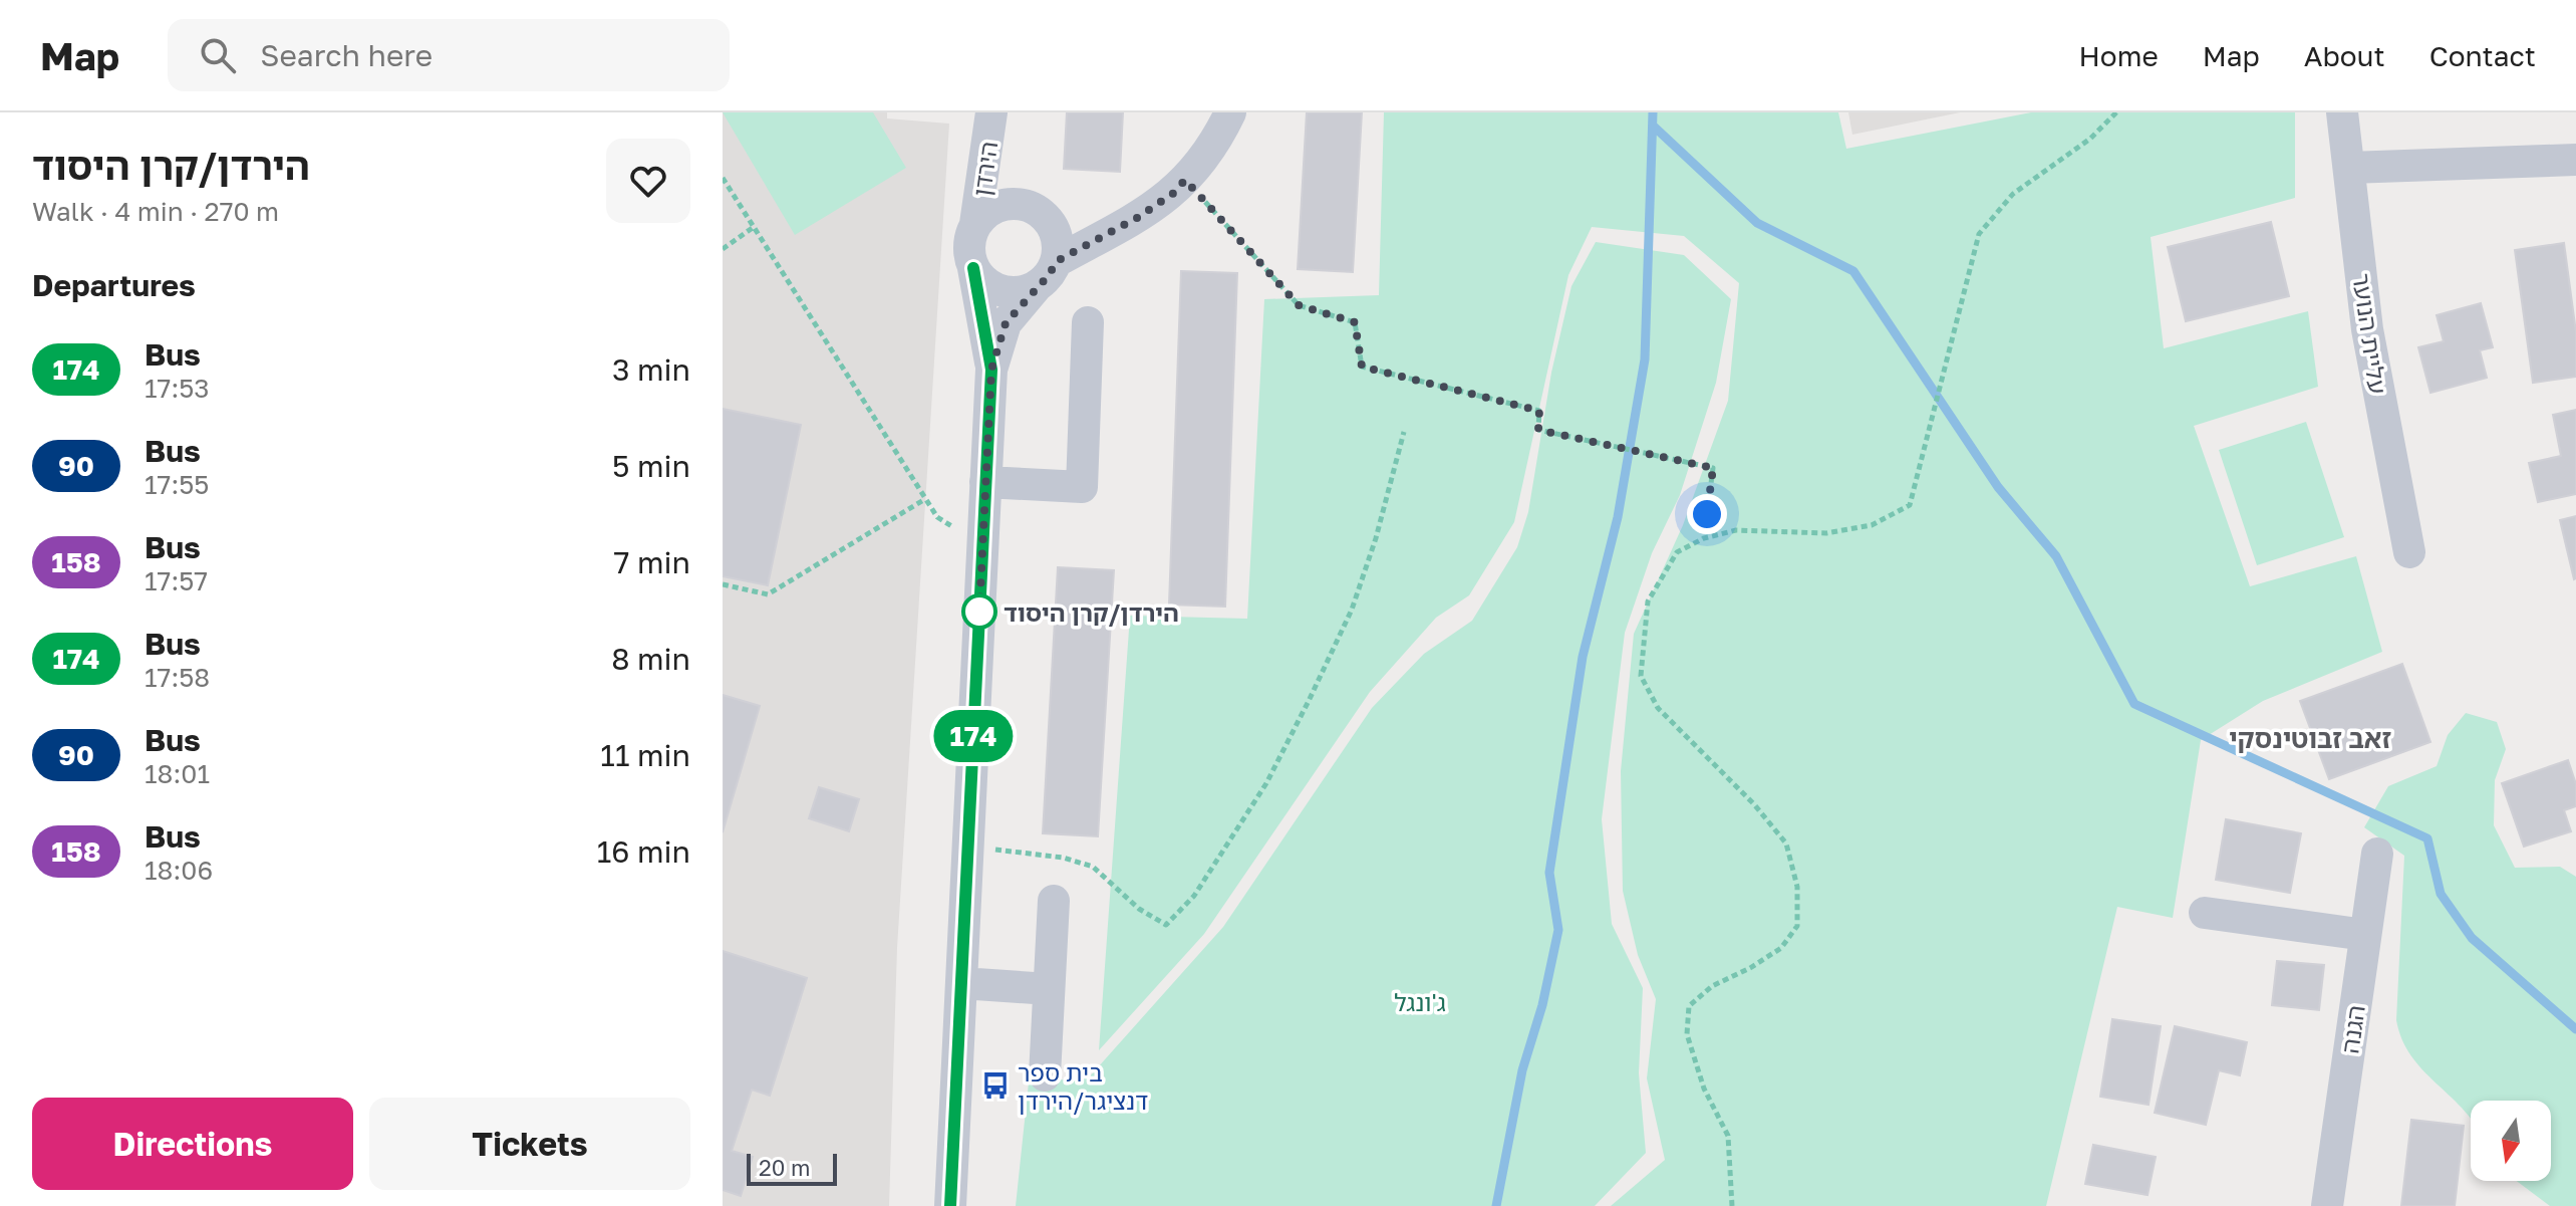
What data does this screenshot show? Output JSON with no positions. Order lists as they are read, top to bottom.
{
  "streets": {
    "street": ["הירדן", "עליית הנוער", "הגנה"]
  },
  "districts": ["זאב זבוטינסקי"],
  "parks": ["ג'ונגל"],
  "places": {
    "other": ["הירדן/קרן היסוד"],
    "bus stop": ["בית ספר דנציגר/הירדן"]
  },
  "lines": ["bus line 174"],
  "scale_bar": "20 m",
  "north": "bottom",
  "page": {
    "header": "Map",
    "search": "Search here",
    "nav": [
      "Home",
      "Map",
      "About",
      "Contact"
    ],
    "heading": [
      ["הירדן/קרן היסוד", "Walk · 4 min · 270 m"],
      "Departures"
    ],
    "on_map": "174",
    "list": [
      {
        "mark": "174",
        "name": "Bus",
        "note": "17:53",
        "value": "3 min"
      },
      {
        "mark": "90",
        "name": "Bus",
        "note": "17:55",
        "value": "5 min"
      },
      {
        "mark": "158",
        "name": "Bus",
        "note": "17:57",
        "value": "7 min"
      },
      {
        "mark": "174",
        "name": "Bus",
        "note": "17:58",
        "value": "8 min"
      },
      {
        "mark": "90",
        "name": "Bus",
        "note": "18:01",
        "value": "11 min"
      },
      {
        "mark": "158",
        "name": "Bus",
        "note": "18:06",
        "value": "16 min"
      }
    ],
    "buttons": ["Directions", "Tickets"],
    "scale": "20 m"
  }
}
